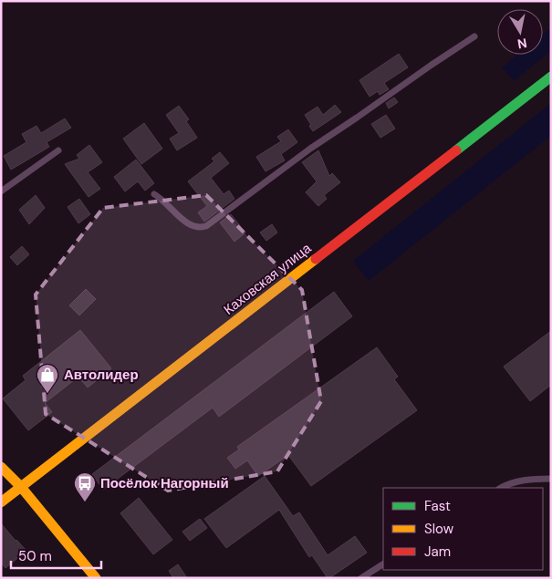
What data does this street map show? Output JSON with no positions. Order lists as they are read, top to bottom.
{
  "streets": {
    "main road": ["Каховская улица"]
  },
  "places": {
    "shop": ["Автолидер"],
    "bus stop": ["Посёлок Нагорный"]
  },
  "legend": ["Fast", "Slow", "Jam"],
  "scale_bar": "50 m",
  "north": "bottom"
}
